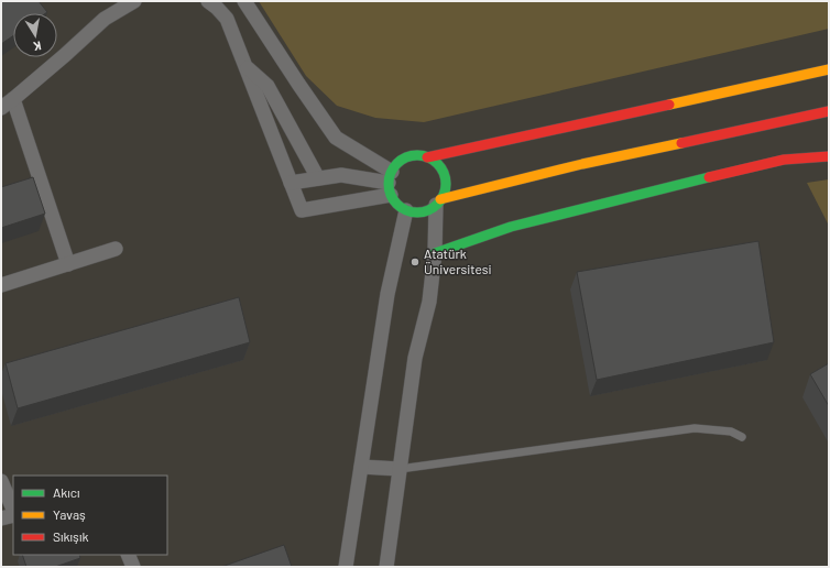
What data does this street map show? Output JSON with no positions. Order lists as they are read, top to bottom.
{
  "places": ["Atatürk Üniversitesi"],
  "legend": ["Akıcı", "Yavaş", "Sıkışık"],
  "north": "bottom"
}
